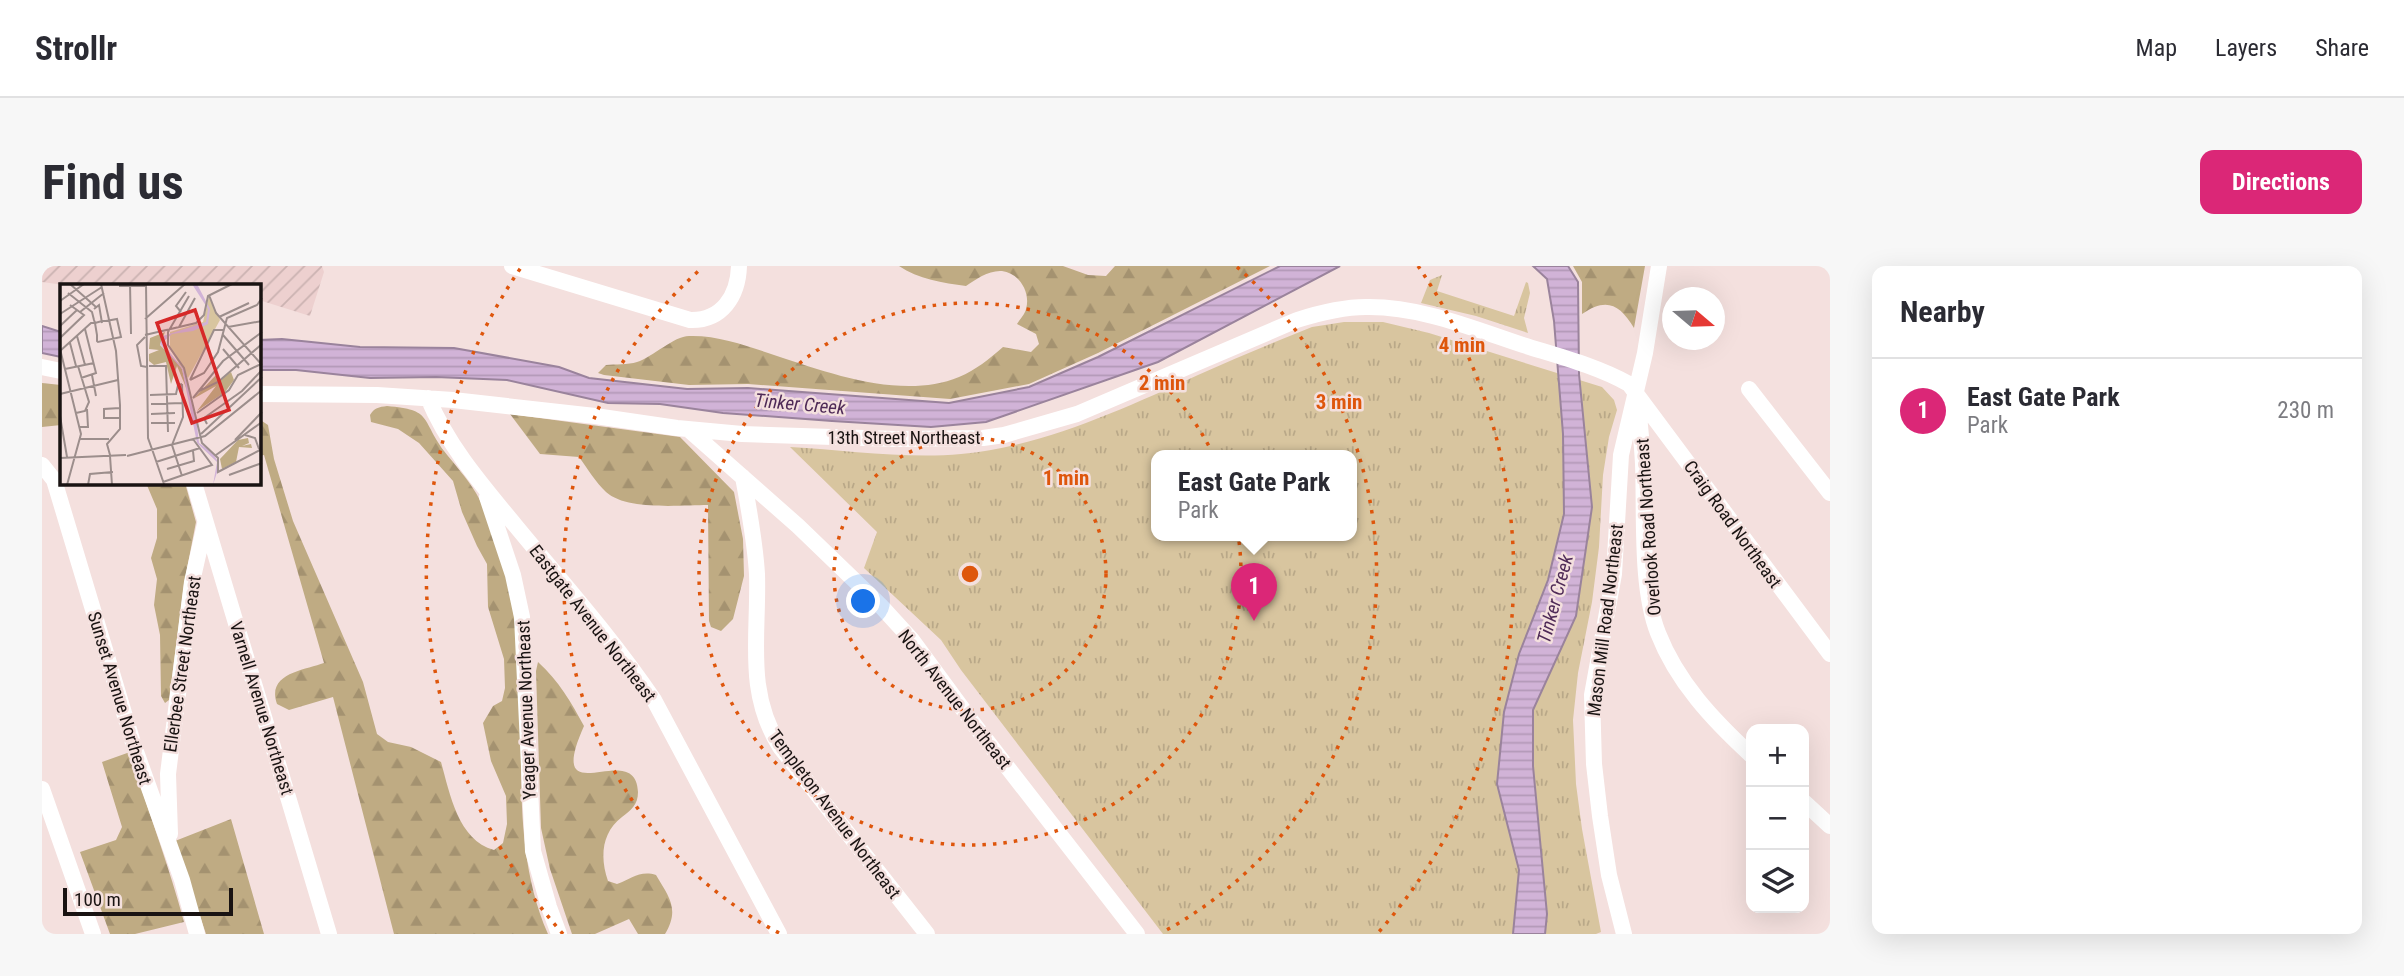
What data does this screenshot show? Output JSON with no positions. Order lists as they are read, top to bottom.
{
  "streets": {
    "street": [
      "13th Street Northeast",
      "Craig Road Northeast",
      "Overlook Road Northeast",
      "Mason Mill Road Northeast",
      "Eastgate Avenue Northeast",
      "Ellerbee Street Northeast",
      "Sunset Avenue Northeast",
      "North Avenue Northeast",
      "Varnell Avenue Northeast",
      "Yeager Avenue Northeast",
      "Templeton Avenue Northeast"
    ]
  },
  "crossings": [
    ["13th Street Northeast", "Craig Road Northeast"],
    ["13th Street Northeast", "Overlook Road Northeast"],
    ["13th Street Northeast", "Mason Mill Road Northeast"],
    ["13th Street Northeast", "Eastgate Avenue Northeast"],
    ["13th Street Northeast", "North Avenue Northeast"],
    ["Craig Road Northeast", "Overlook Road Northeast"],
    ["Craig Road Northeast", "Mason Mill Road Northeast"],
    ["Overlook Road Northeast", "Mason Mill Road Northeast"],
    ["Eastgate Avenue Northeast", "Yeager Avenue Northeast"],
    ["Ellerbee Street Northeast", "Sunset Avenue Northeast"],
    ["Ellerbee Street Northeast", "Varnell Avenue Northeast"],
    ["North Avenue Northeast", "Templeton Avenue Northeast"]
  ],
  "water": ["Tinker Creek"],
  "scale_bar": "100 m",
  "north": "right",
  "page": {
    "header": "Strollr",
    "nav": ["Map", "Layers", "Share"],
    "buttons": "Directions",
    "title": "Find us",
    "heading": "Nearby",
    "list": [
      {
        "mark": "1",
        "name": "East Gate Park",
        "note": "Park",
        "value": "230 m"
      }
    ],
    "popup": ["East Gate Park", "Park"],
    "pins": "1",
    "map_buttons": ["+", "−"],
    "scale": "100 m"
  },
  "rings": [
    "4 min",
    "2 min",
    "3 min",
    "1 min"
  ]
}
